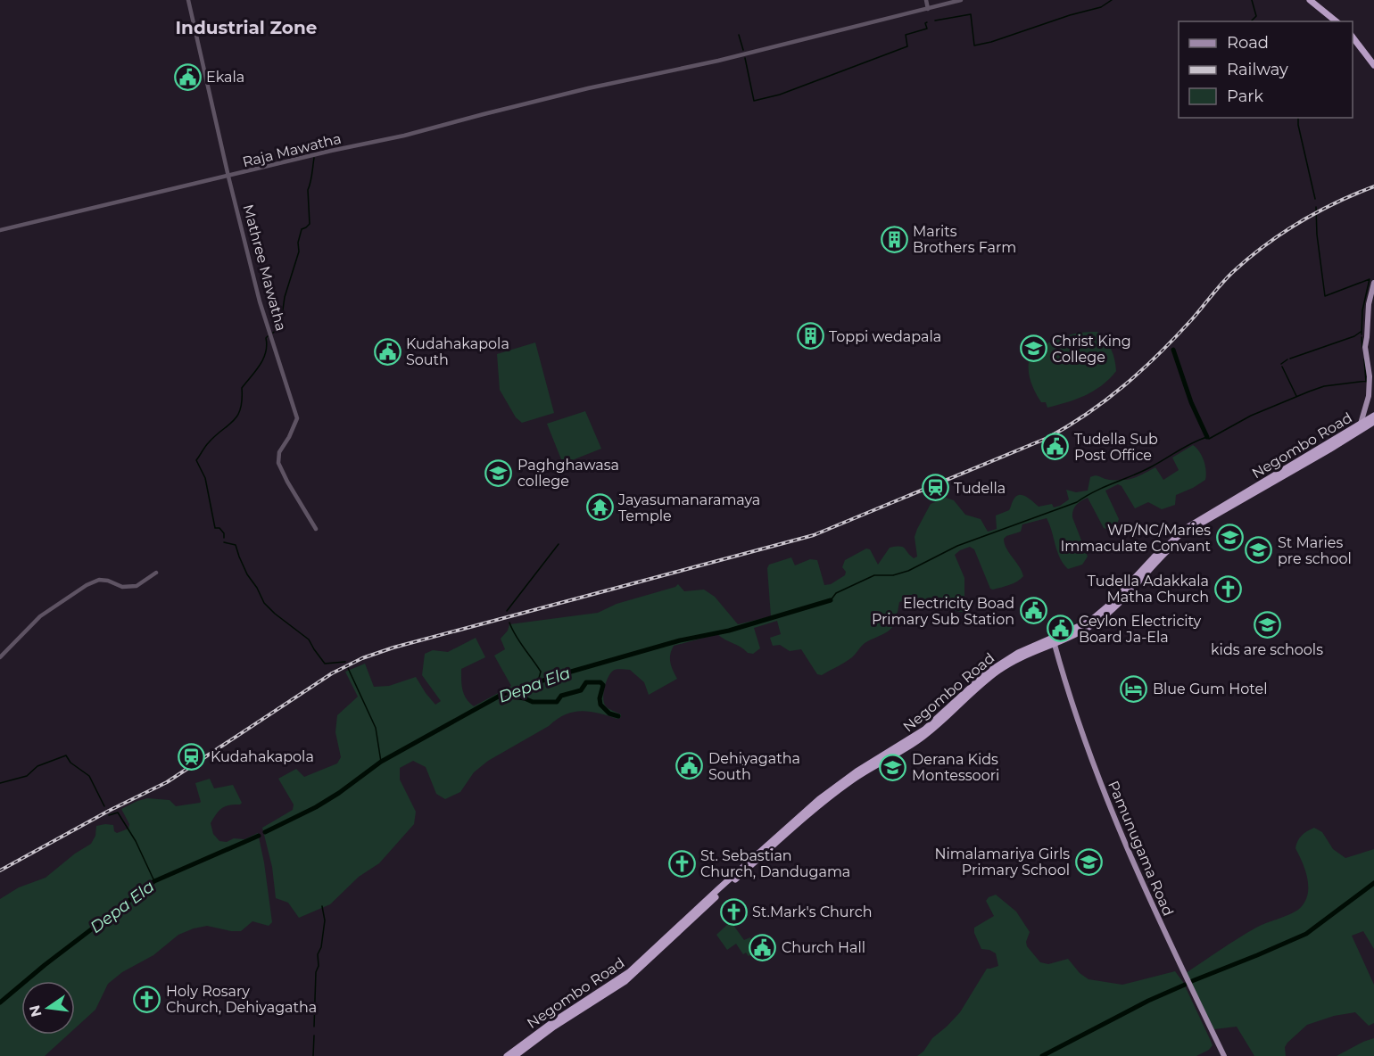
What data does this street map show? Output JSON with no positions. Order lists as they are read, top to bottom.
{
  "streets": {
    "highway": ["Negombo Road"],
    "main road": ["Pamunugama Road"],
    "street": ["Raja Mawatha", "Mathree Mawatha"]
  },
  "crossings": [
    ["Raja Mawatha", "Mathree Mawatha"],
    ["Negombo Road", "Pamunugama Road"]
  ],
  "districts": ["Industrial Zone"],
  "water": ["Depa Ela"],
  "places": {
    "public building": [
      "Ekala",
      "Kudahakapola South",
      "Tudella Sub Post Office",
      "Electricity Boad Primary Sub Station",
      "Ceylon Electricity Board Ja-Ela",
      "Dehiyagatha South",
      "Church Hall"
    ],
    "building": ["Marits Brothers Farm", "Toppi wedapala"],
    "school or university": [
      "Christ King College",
      "Paghghawasa college",
      "WP/NC/Maries Immaculate Convant",
      "St Maries pre school",
      "kids are schools",
      "Derana Kids Montessoori",
      "Nimalamariya Girls Primary School"
    ],
    "station": ["Tudella", "Kudahakapola"],
    "temple": ["Jayasumanaramaya Temple"],
    "church": [
      "Tudella Adakkala Matha Church",
      "St. Sebastian Church, Dandugama",
      "St.Mark's Church",
      "Holy Rosary Church, Dehiyagatha"
    ],
    "hotel": ["Blue Gum Hotel"]
  },
  "legend": ["Road", "Railway", "Park"],
  "north": "left"
}
